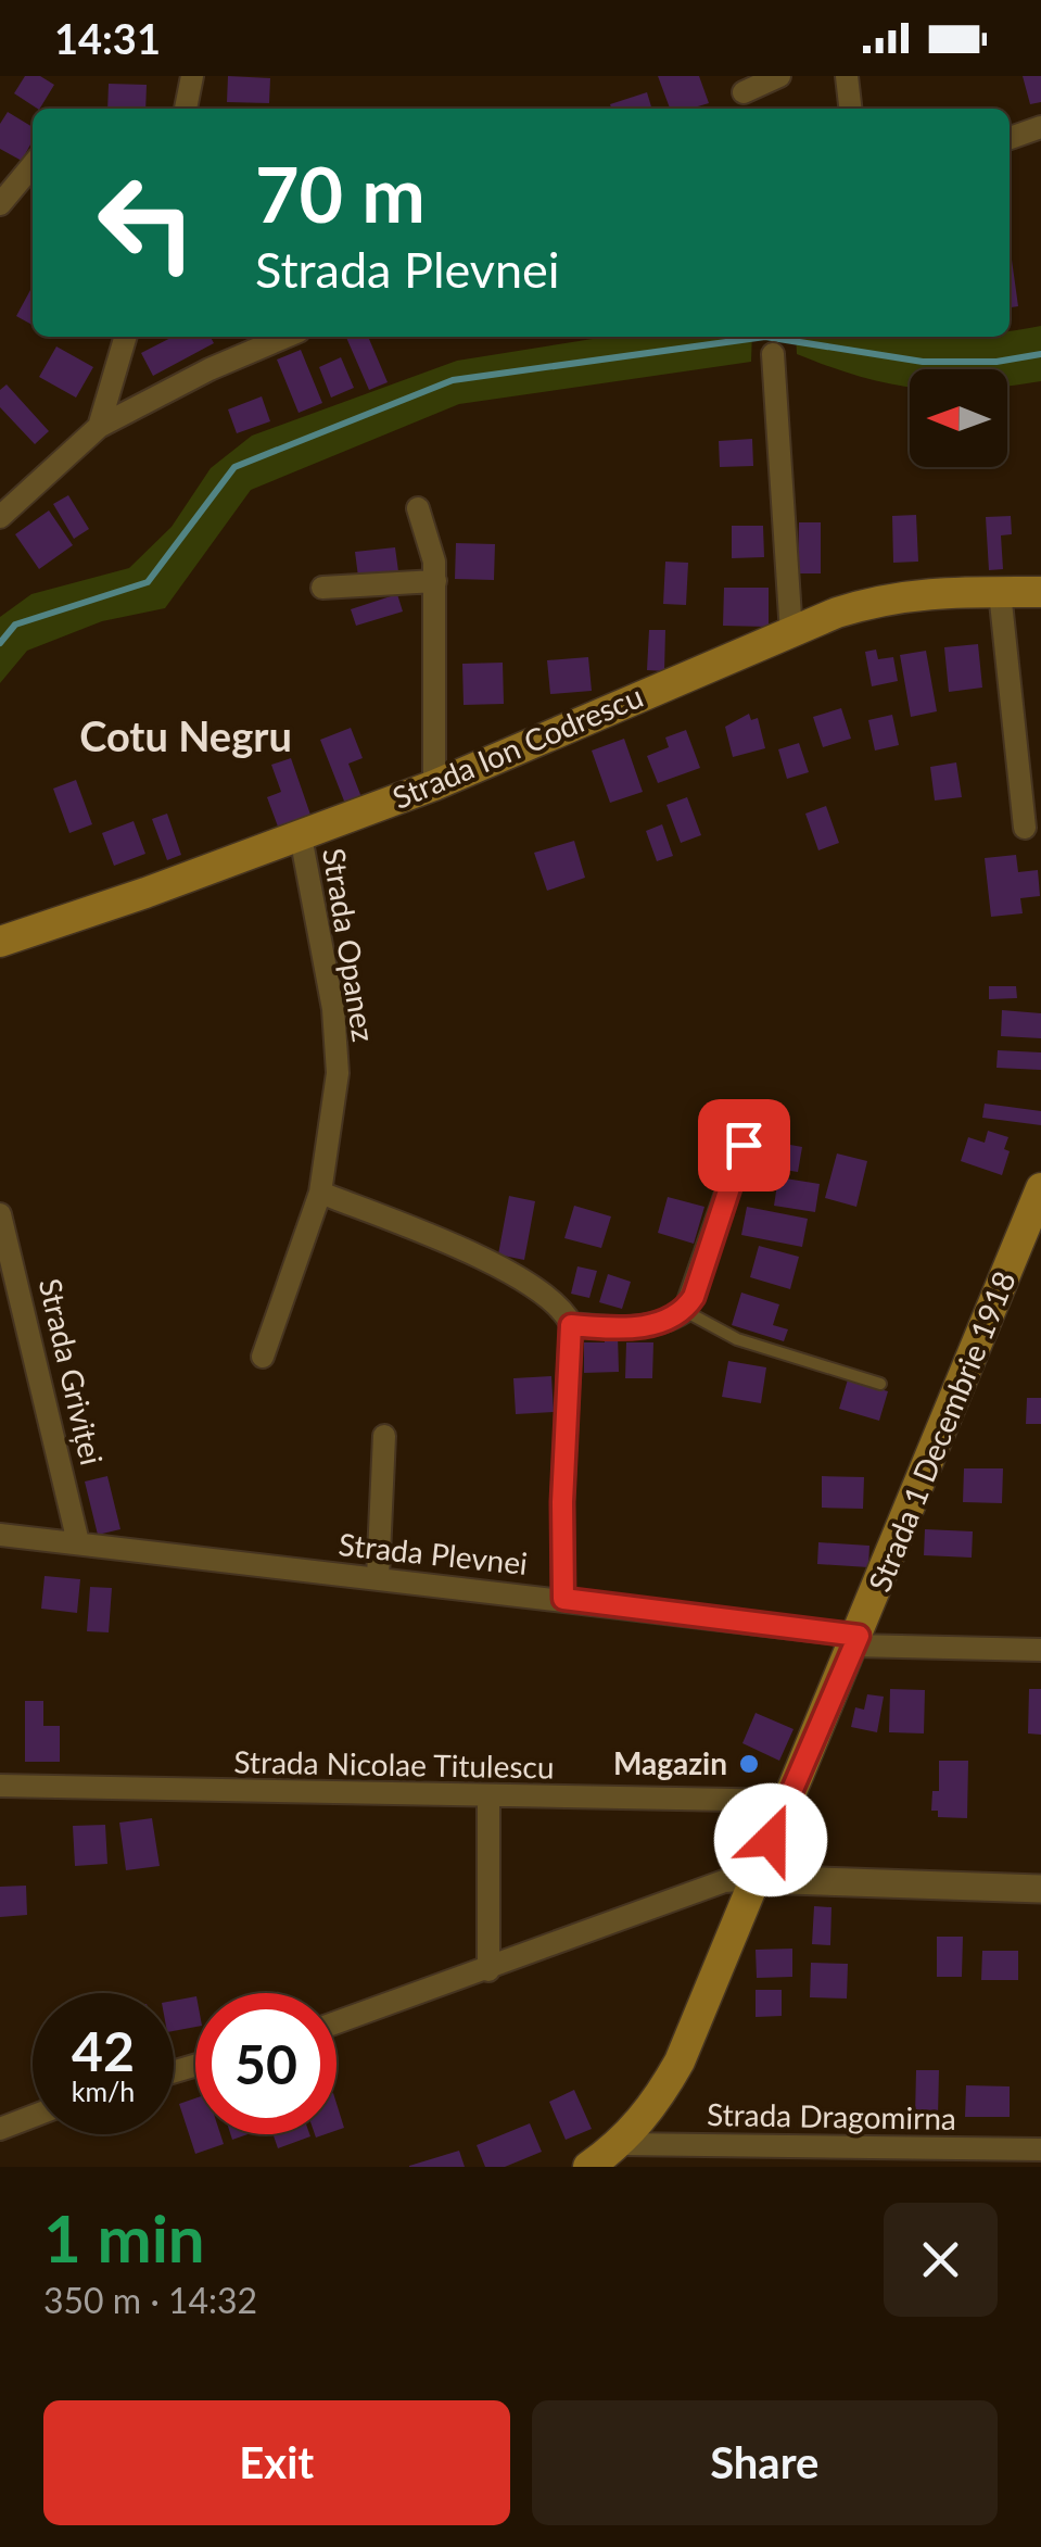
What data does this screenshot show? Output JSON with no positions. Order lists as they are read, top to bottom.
{
  "streets": {
    "main road": ["Strada Ion Codrescu", "Strada 1 Decembrie 1918"],
    "street": [
      "Strada Opanez",
      "Strada Griviței",
      "Strada Plevnei",
      "Strada Nicolae Titulescu",
      "Strada Dragomirna"
    ]
  },
  "crossings": [
    ["Strada Ion Codrescu", "Strada Opanez"],
    ["Strada Griviței", "Strada Plevnei"],
    ["Strada 1 Decembrie 1918", "Strada Plevnei"],
    ["Strada 1 Decembrie 1918", "Strada Nicolae Titulescu"],
    ["Strada 1 Decembrie 1918", "Strada Dragomirna"]
  ],
  "districts": ["Cotu Negru"],
  "places": ["Magazin"],
  "north": "left",
  "page": {
    "status": "14:31",
    "turn": ["70 m", "Strada Plevnei"],
    "speed": "42 km/h",
    "limit": "50",
    "heading": ["1 min", "350 m · 14:32"],
    "buttons": ["Exit", "Share"]
  }
}
